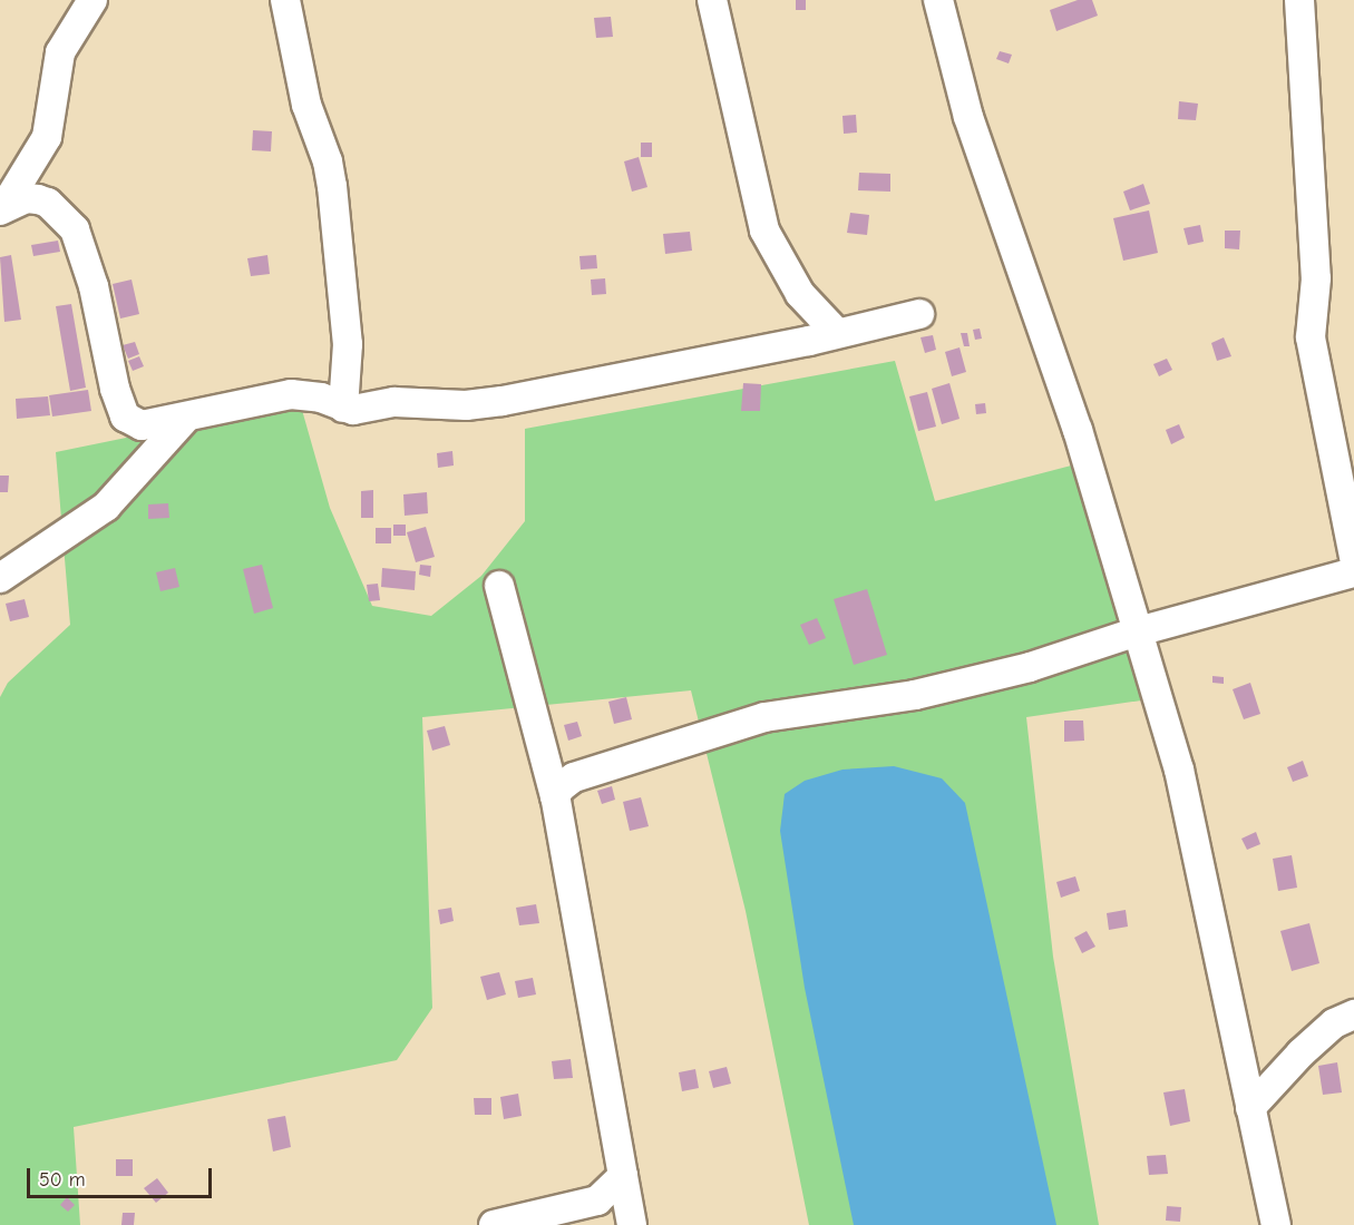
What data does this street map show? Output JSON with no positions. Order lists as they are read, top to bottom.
{
  "scale_bar": "50 m"
}
